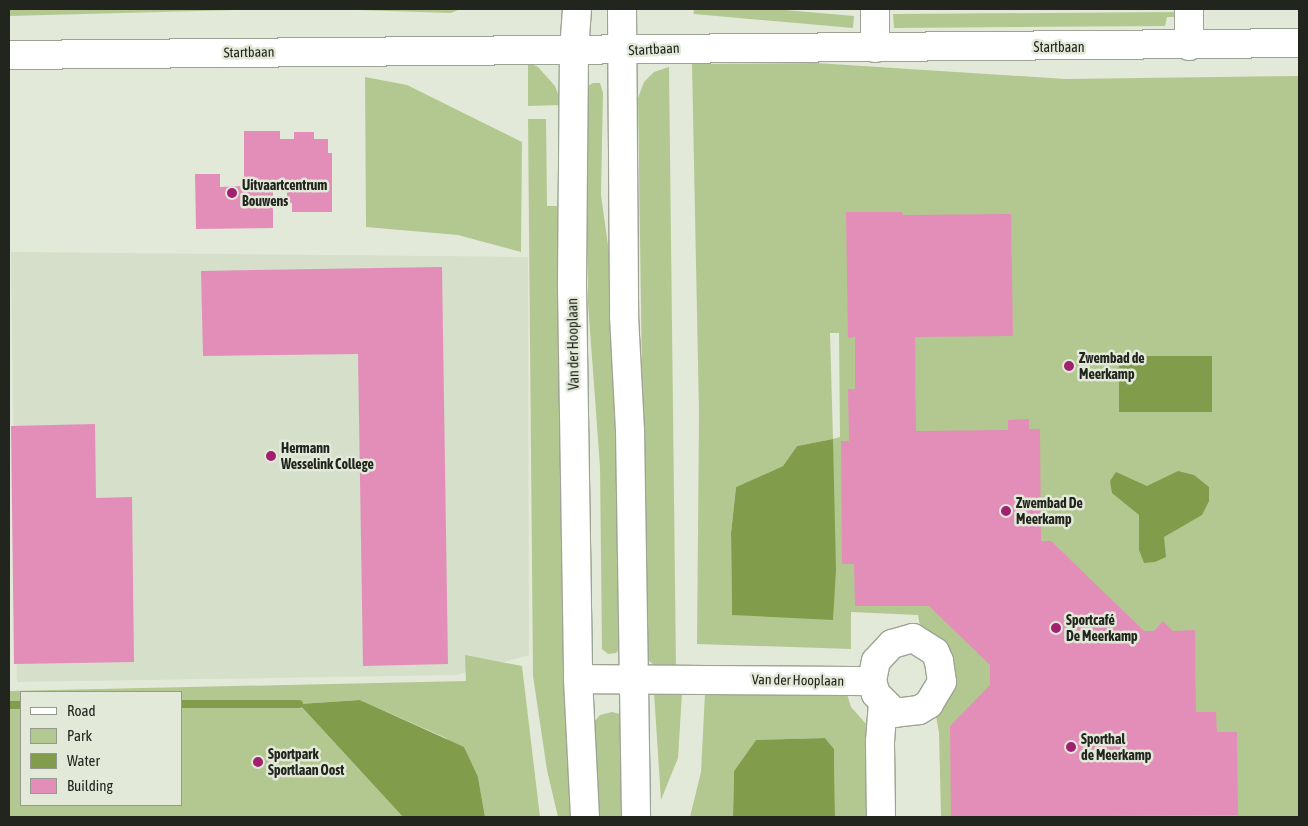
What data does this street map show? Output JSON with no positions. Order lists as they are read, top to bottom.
{
  "streets": {
    "street": ["Startbaan", "Van der Hooplaan"]
  },
  "crossings": [
    ["Startbaan", "Van der Hooplaan"]
  ],
  "places": [
    "Uitvaartcentrum Bouwens",
    "Zwembad de Meerkamp",
    "Hermann Wesselink College",
    "Zwembad De Meerkamp",
    "Sportcafé De Meerkamp",
    "Sporthal de Meerkamp",
    "Sportpark Sportlaan Oost"
  ],
  "legend": [
    "Road",
    "Park",
    "Water",
    "Building"
  ]
}
